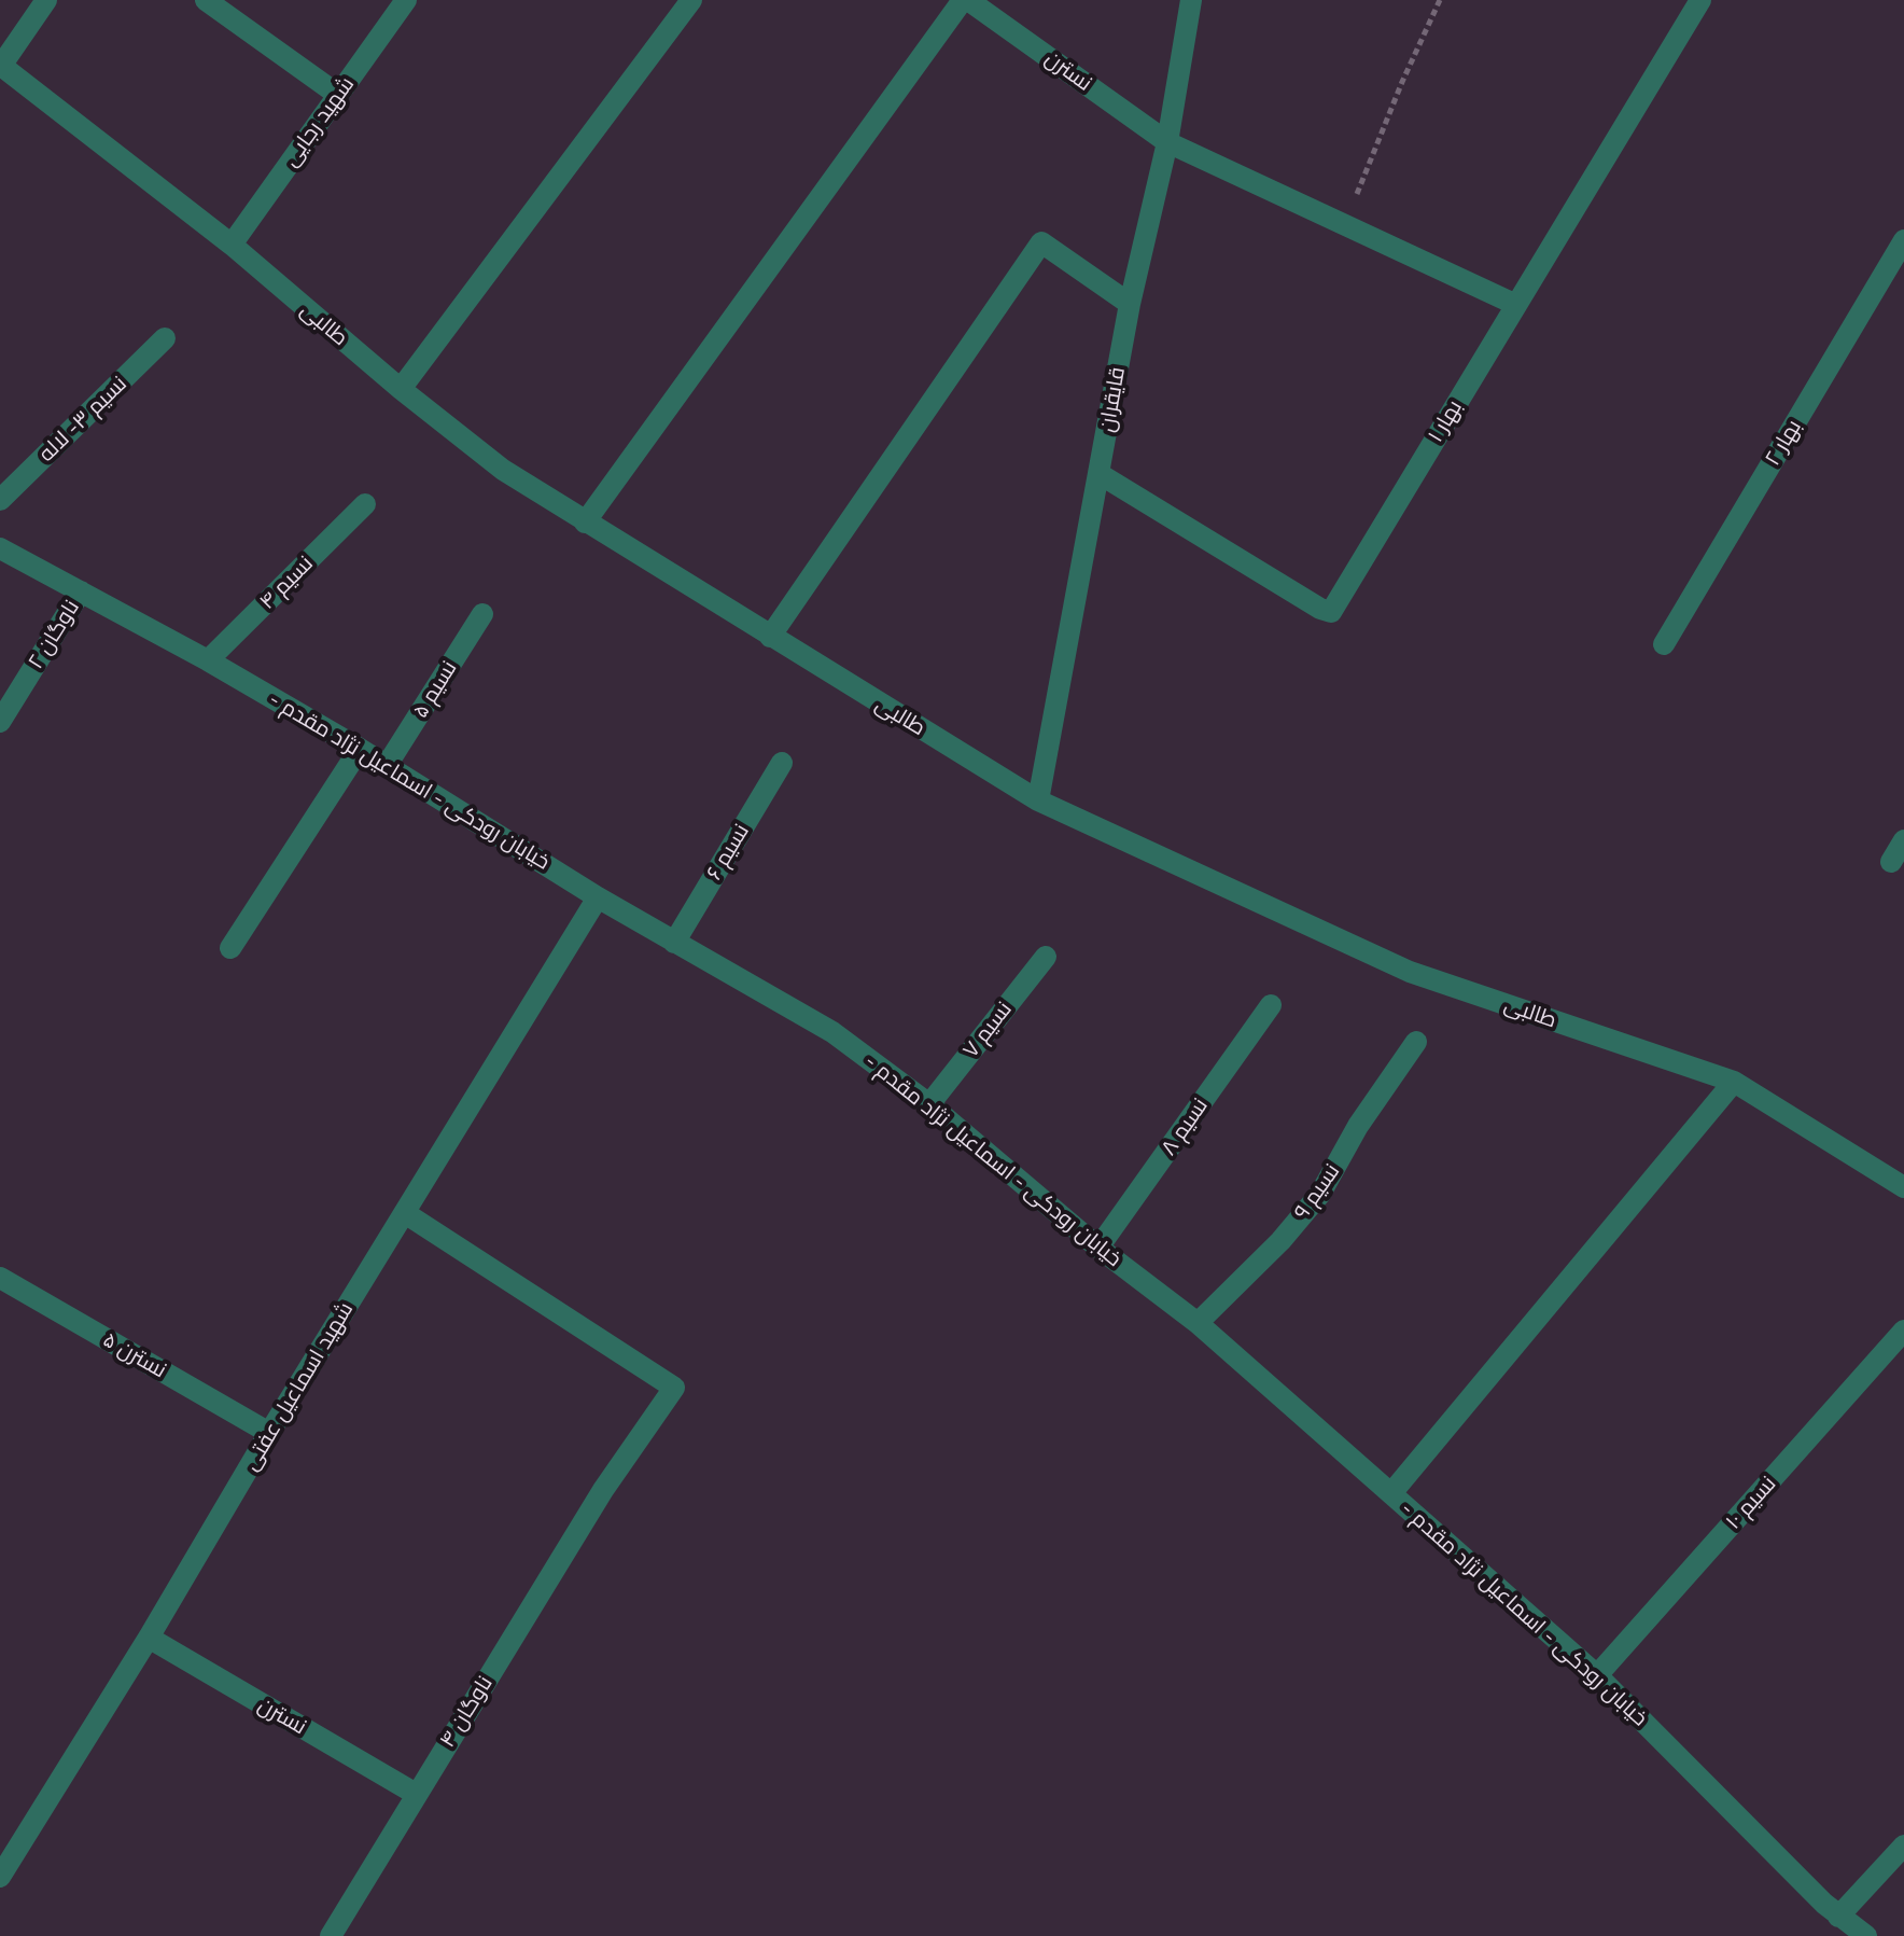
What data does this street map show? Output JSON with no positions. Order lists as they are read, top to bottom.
{
  "streets": {
    "street": [
      "نسترن",
      "شهید رجایی",
      "طالبی",
      "قایقران",
      "نسیم ۳- لاله",
      "بهار ۱",
      "بهار ۲",
      "نسیم ۴",
      "ناوگان ۲",
      "نسیم ۵",
      "- خیابان رودکی - اسماعیل نژاد مقدم",
      "نسیم ۶",
      "نسیم ۷",
      "نسیم ۸",
      "نسیم ۹",
      "نسترن ۵",
      "شهید اسماعیل عفتی",
      "نسیم ۱۰",
      "ناوگان ۴"
    ]
  },
  "crossings": [
    ["نسترن", "قایقران"],
    ["نسترن", "بهار ۱"],
    ["نسترن", "شهید اسماعیل عفتی"],
    ["نسترن", "ناوگان ۴"],
    ["شهید رجایی", "طالبی"],
    ["طالبی", "قایقران"],
    ["قایقران", "بهار ۱"],
    ["نسیم ۴", "- خیابان رودکی - اسماعیل نژاد مقدم"],
    ["ناوگان ۲", "- خیابان رودکی - اسماعیل نژاد مقدم"],
    ["نسیم ۵", "- خیابان رودکی - اسماعیل نژاد مقدم"],
    ["- خیابان رودکی - اسماعیل نژاد مقدم", "نسیم ۶"],
    ["- خیابان رودکی - اسماعیل نژاد مقدم", "نسیم ۷"],
    ["- خیابان رودکی - اسماعیل نژاد مقدم", "نسیم ۸"],
    ["- خیابان رودکی - اسماعیل نژاد مقدم", "نسیم ۹"],
    ["- خیابان رودکی - اسماعیل نژاد مقدم", "شهید اسماعیل عفتی"],
    ["- خیابان رودکی - اسماعیل نژاد مقدم", "نسیم ۱۰"],
    ["نسترن ۵", "شهید اسماعیل عفتی"],
    ["شهید اسماعیل عفتی", "ناوگان ۴"]
  ]
}
